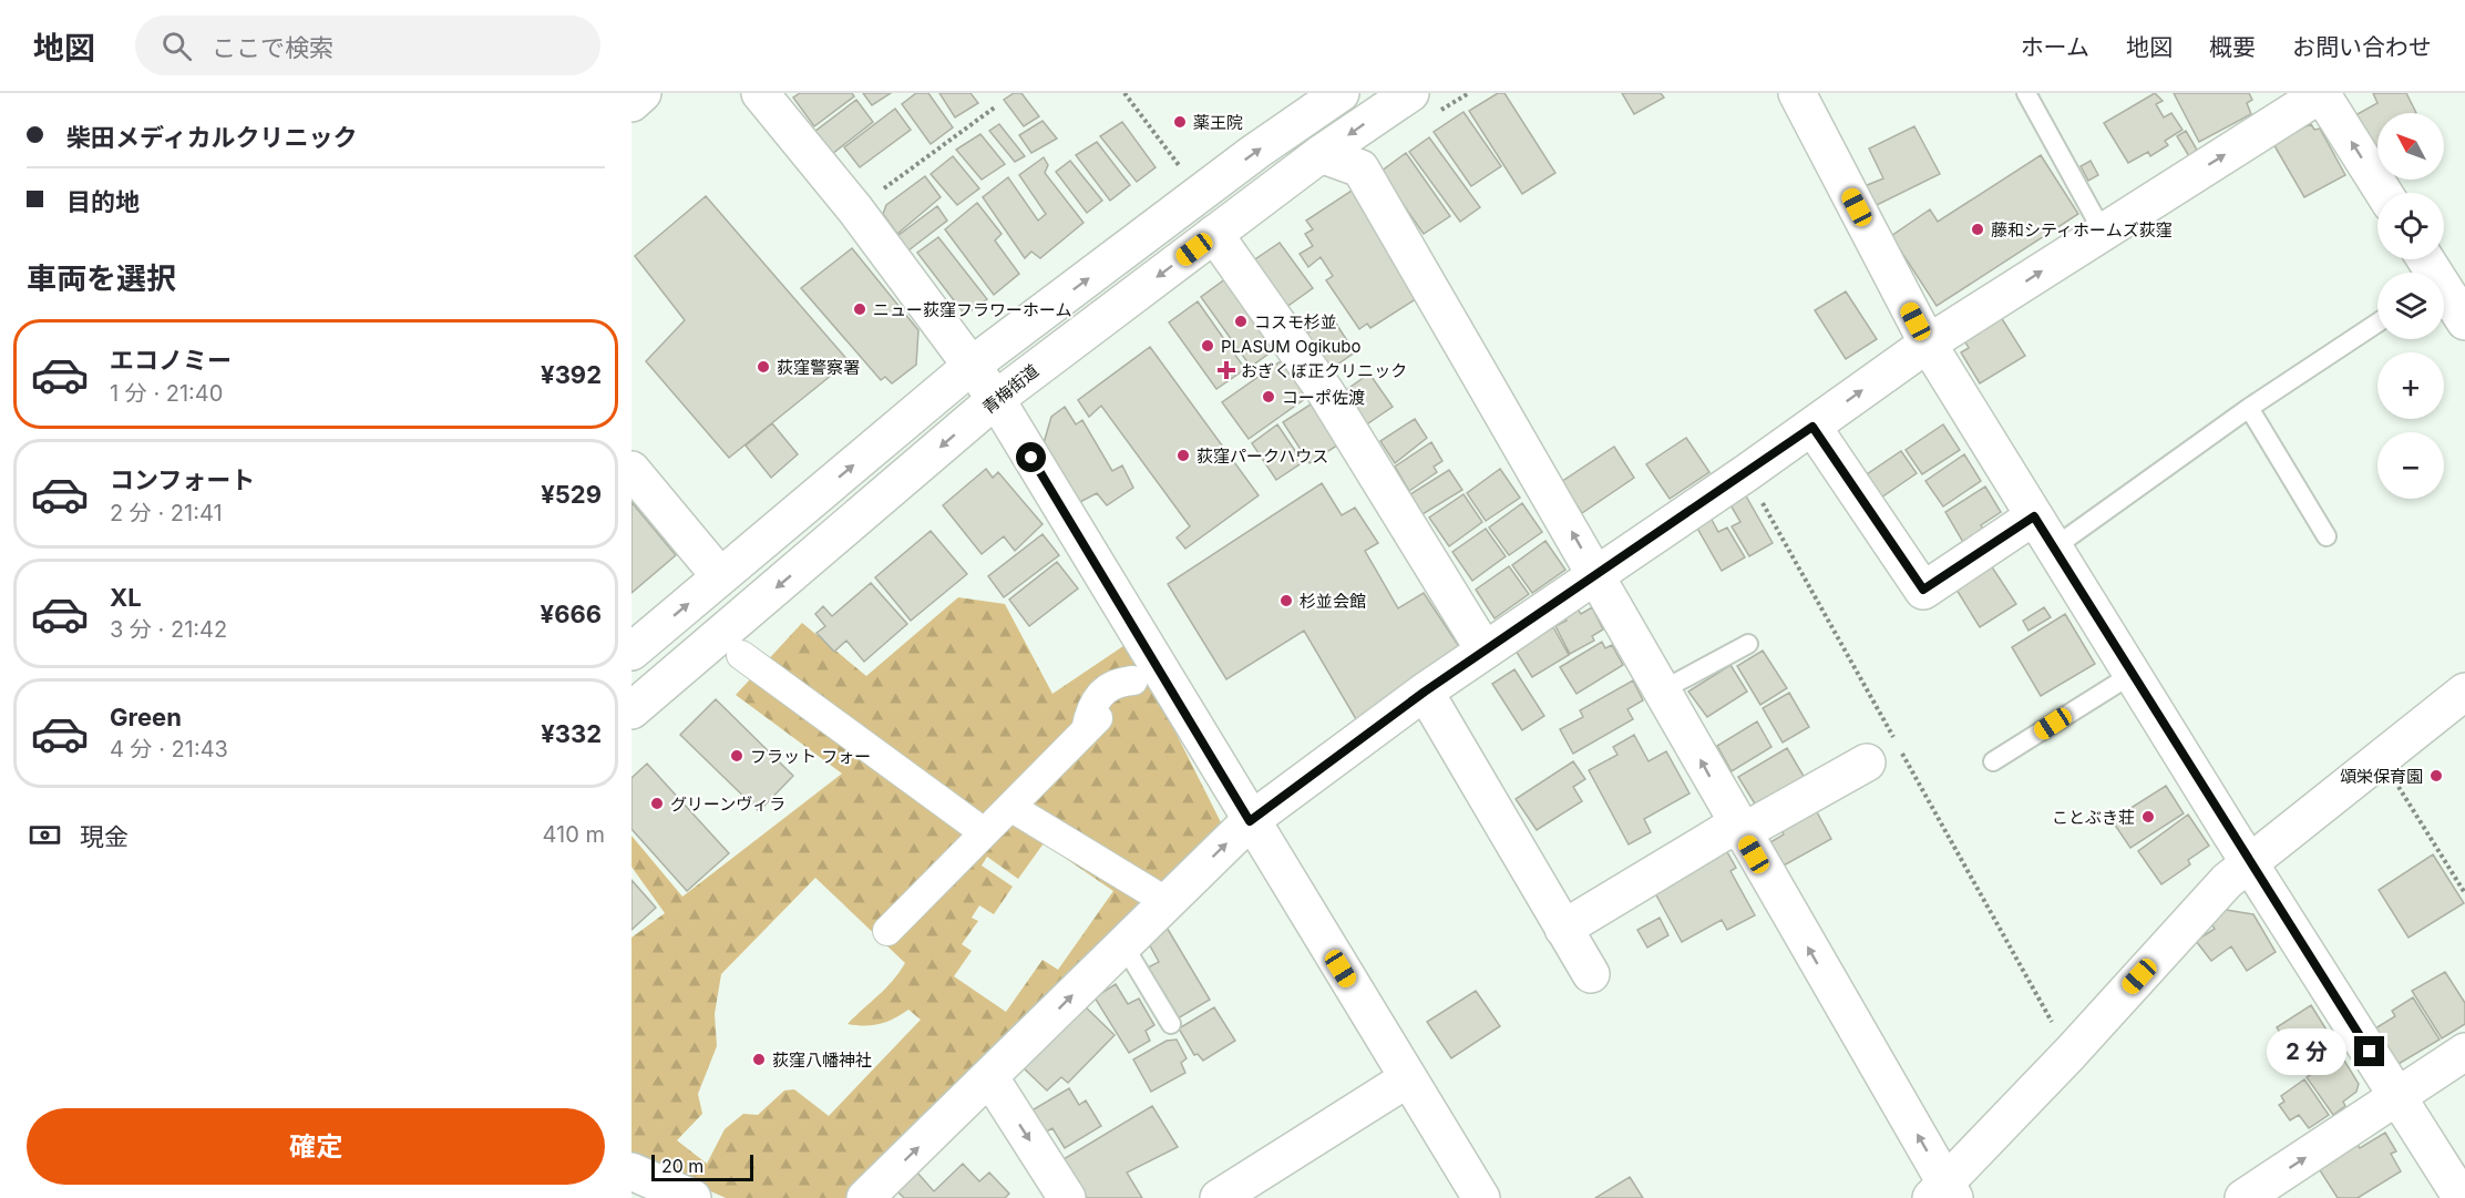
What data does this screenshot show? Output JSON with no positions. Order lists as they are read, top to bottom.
{
  "streets": {
    "street": ["青梅街道"]
  },
  "places": {
    "other": [
      "薬王院",
      "藤和シティホームズ荻窪",
      "ニュー荻窪フラワーホーム",
      "コスモ杉並",
      "PLASUM Ogikubo",
      "荻窪警察署",
      "コーポ佐渡",
      "荻窪パークハウス",
      "杉並会館",
      "フラット フォー",
      "頌栄保育園",
      "グリーンヴィラ",
      "ことぶき荘",
      "荻窪八幡神社"
    ],
    "health": ["おぎくぼ正クリニック"]
  },
  "scale_bar": "20 m",
  "north": "top left",
  "page": {
    "header": "地図",
    "search": "ここで検索",
    "nav": [
      "ホーム",
      "地図",
      "概要",
      "お問い合わせ"
    ],
    "banner": ["柴田メディカルクリニック", "目的地"],
    "map_buttons": ["+", "−"],
    "heading": "車両を選択",
    "list": [
      {
        "name": "エコノミー",
        "note": "1 分 · 21:40",
        "value": "¥392"
      },
      {
        "name": "コンフォート",
        "note": "2 分 · 21:41",
        "value": "¥529"
      },
      {
        "name": "XL",
        "note": "3 分 · 21:42",
        "value": "¥666"
      },
      {
        "name": "Green",
        "note": "4 分 · 21:43",
        "value": "¥332"
      }
    ],
    "pay": ["現金", "410 m"],
    "bubble": "2 分",
    "buttons": "確定",
    "scale": "20 m"
  }
}
